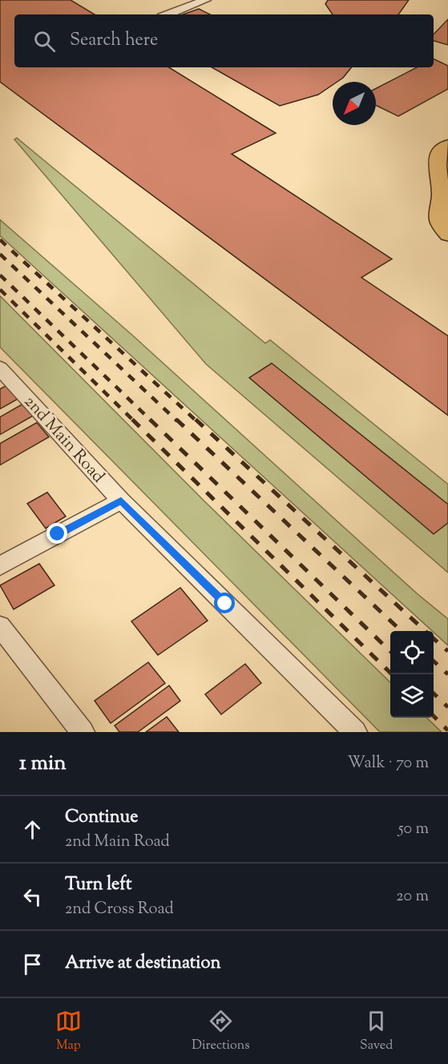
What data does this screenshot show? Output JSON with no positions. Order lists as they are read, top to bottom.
{
  "streets": {
    "street": ["2nd Main Road"]
  },
  "north": "bottom left",
  "page": {
    "search": "Search here",
    "heading": ["1 min", "Walk · 70 m"],
    "list": [
      ["Continue", "2nd Main Road", "50 m"],
      ["Turn left", "2nd Cross Road", "20 m"],
      "Arrive at destination"
    ],
    "nav": ["Map", "Directions", "Saved"]
  }
}
